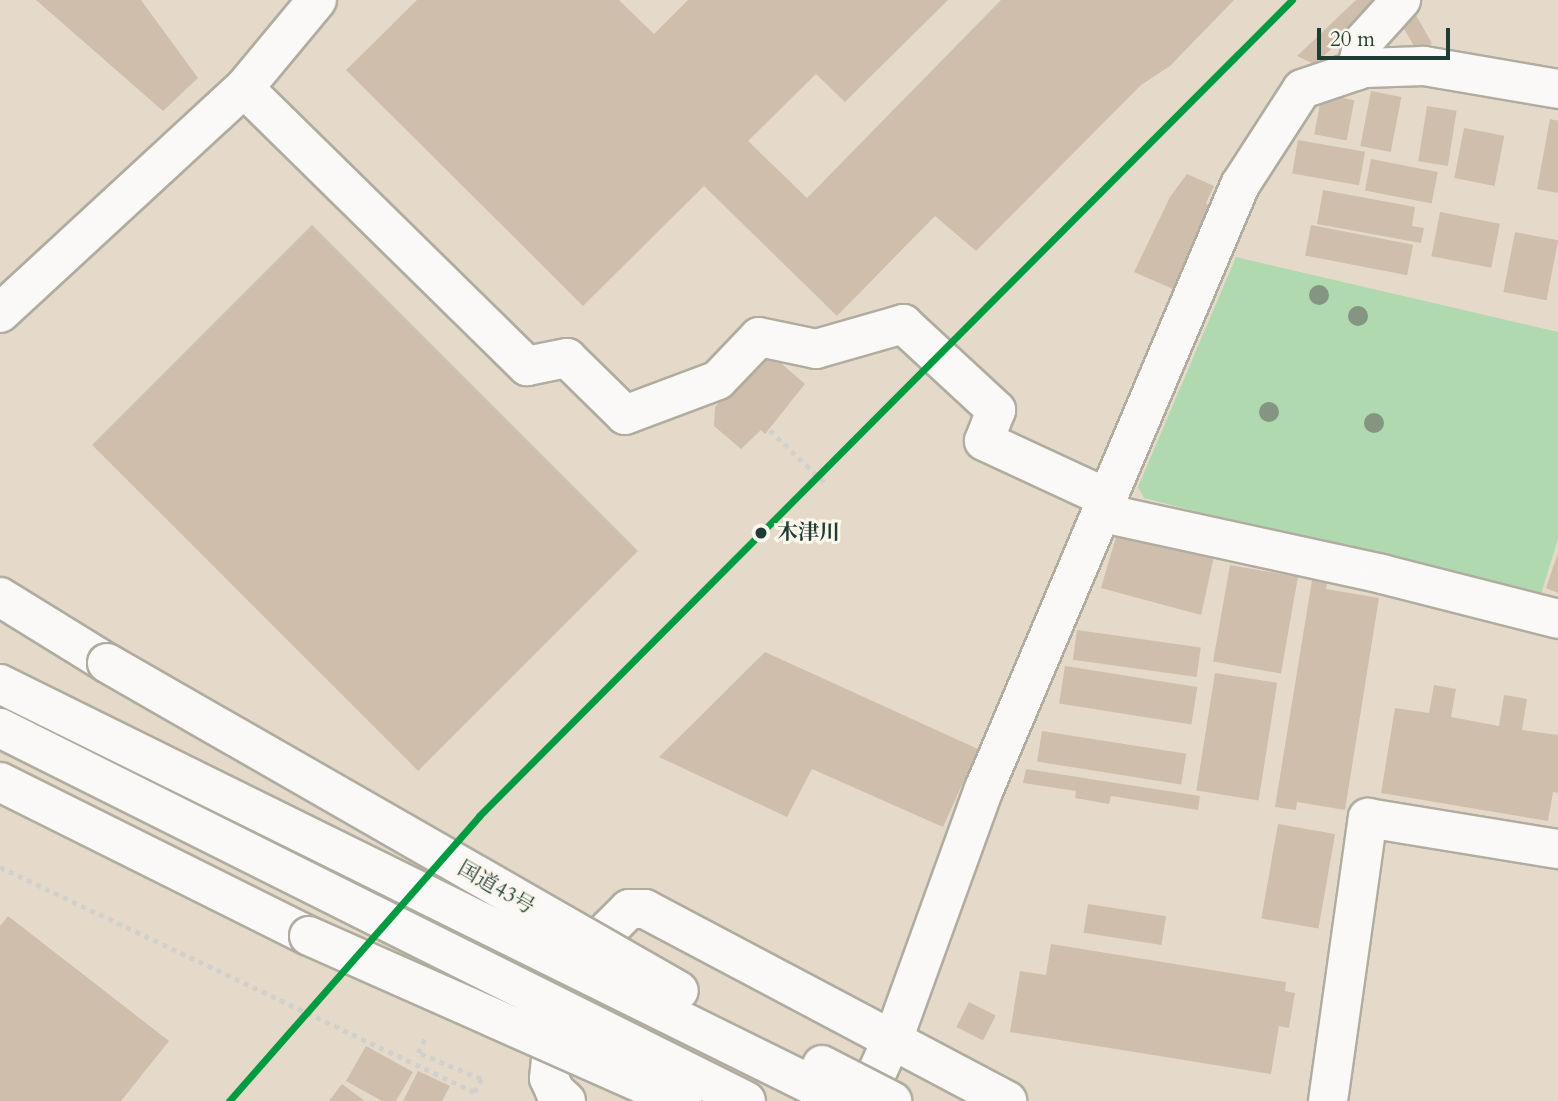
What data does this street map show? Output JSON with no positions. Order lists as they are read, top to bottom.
{
  "streets": {
    "main road": ["国道43号"]
  },
  "places": ["木津川"],
  "scale_bar": "20 m"
}
